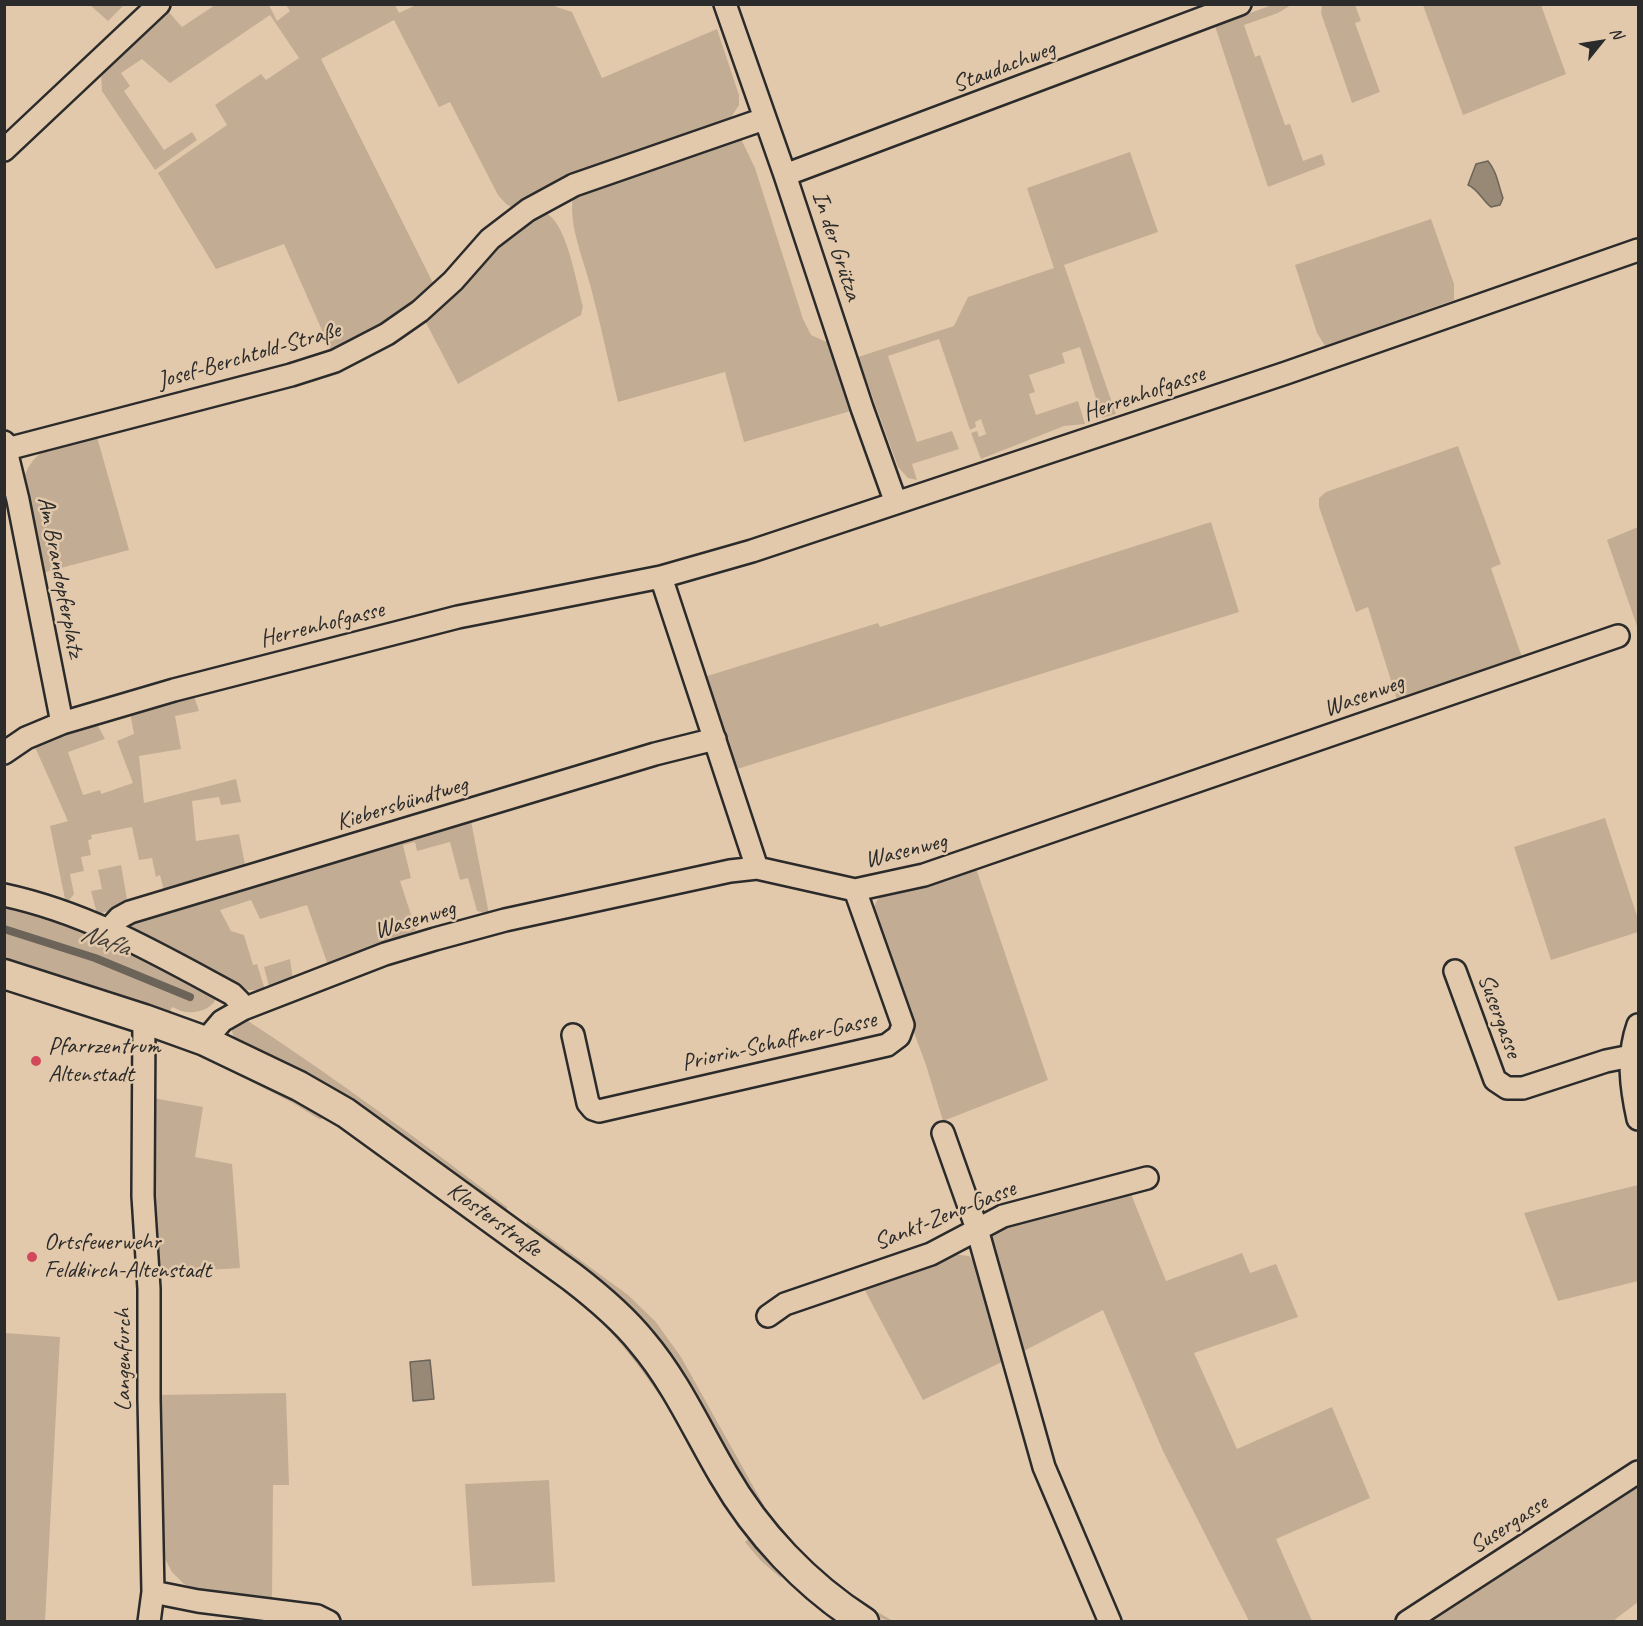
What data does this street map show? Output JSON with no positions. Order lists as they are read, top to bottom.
{
  "streets": {
    "main road": ["Klosterstraße"],
    "street": [
      "Staudachweg",
      "In der Grütza",
      "Josef-Berchtold-Straße",
      "Herrenhofgasse",
      "Am Brandopferplatz",
      "Wasenweg",
      "Kiebersbündtweg",
      "Susergasse",
      "Priorin-Schaffner-Gasse",
      "Sankt-Zeno-Gasse",
      "Langenfurch"
    ]
  },
  "crossings": [
    ["Staudachweg", "In der Grütza"],
    ["In der Grütza", "Josef-Berchtold-Straße"],
    ["In der Grütza", "Herrenhofgasse"],
    ["Josef-Berchtold-Straße", "Am Brandopferplatz"],
    ["Herrenhofgasse", "Am Brandopferplatz"],
    ["Wasenweg", "Priorin-Schaffner-Gasse"],
    ["Wasenweg", "Klosterstraße"],
    ["Klosterstraße", "Langenfurch"]
  ],
  "water": ["Nafla"],
  "places": ["Pfarrzentrum Altenstadt", "Ortsfeuerwehr Feldkirch-Altenstadt"],
  "north": "top right"
}
